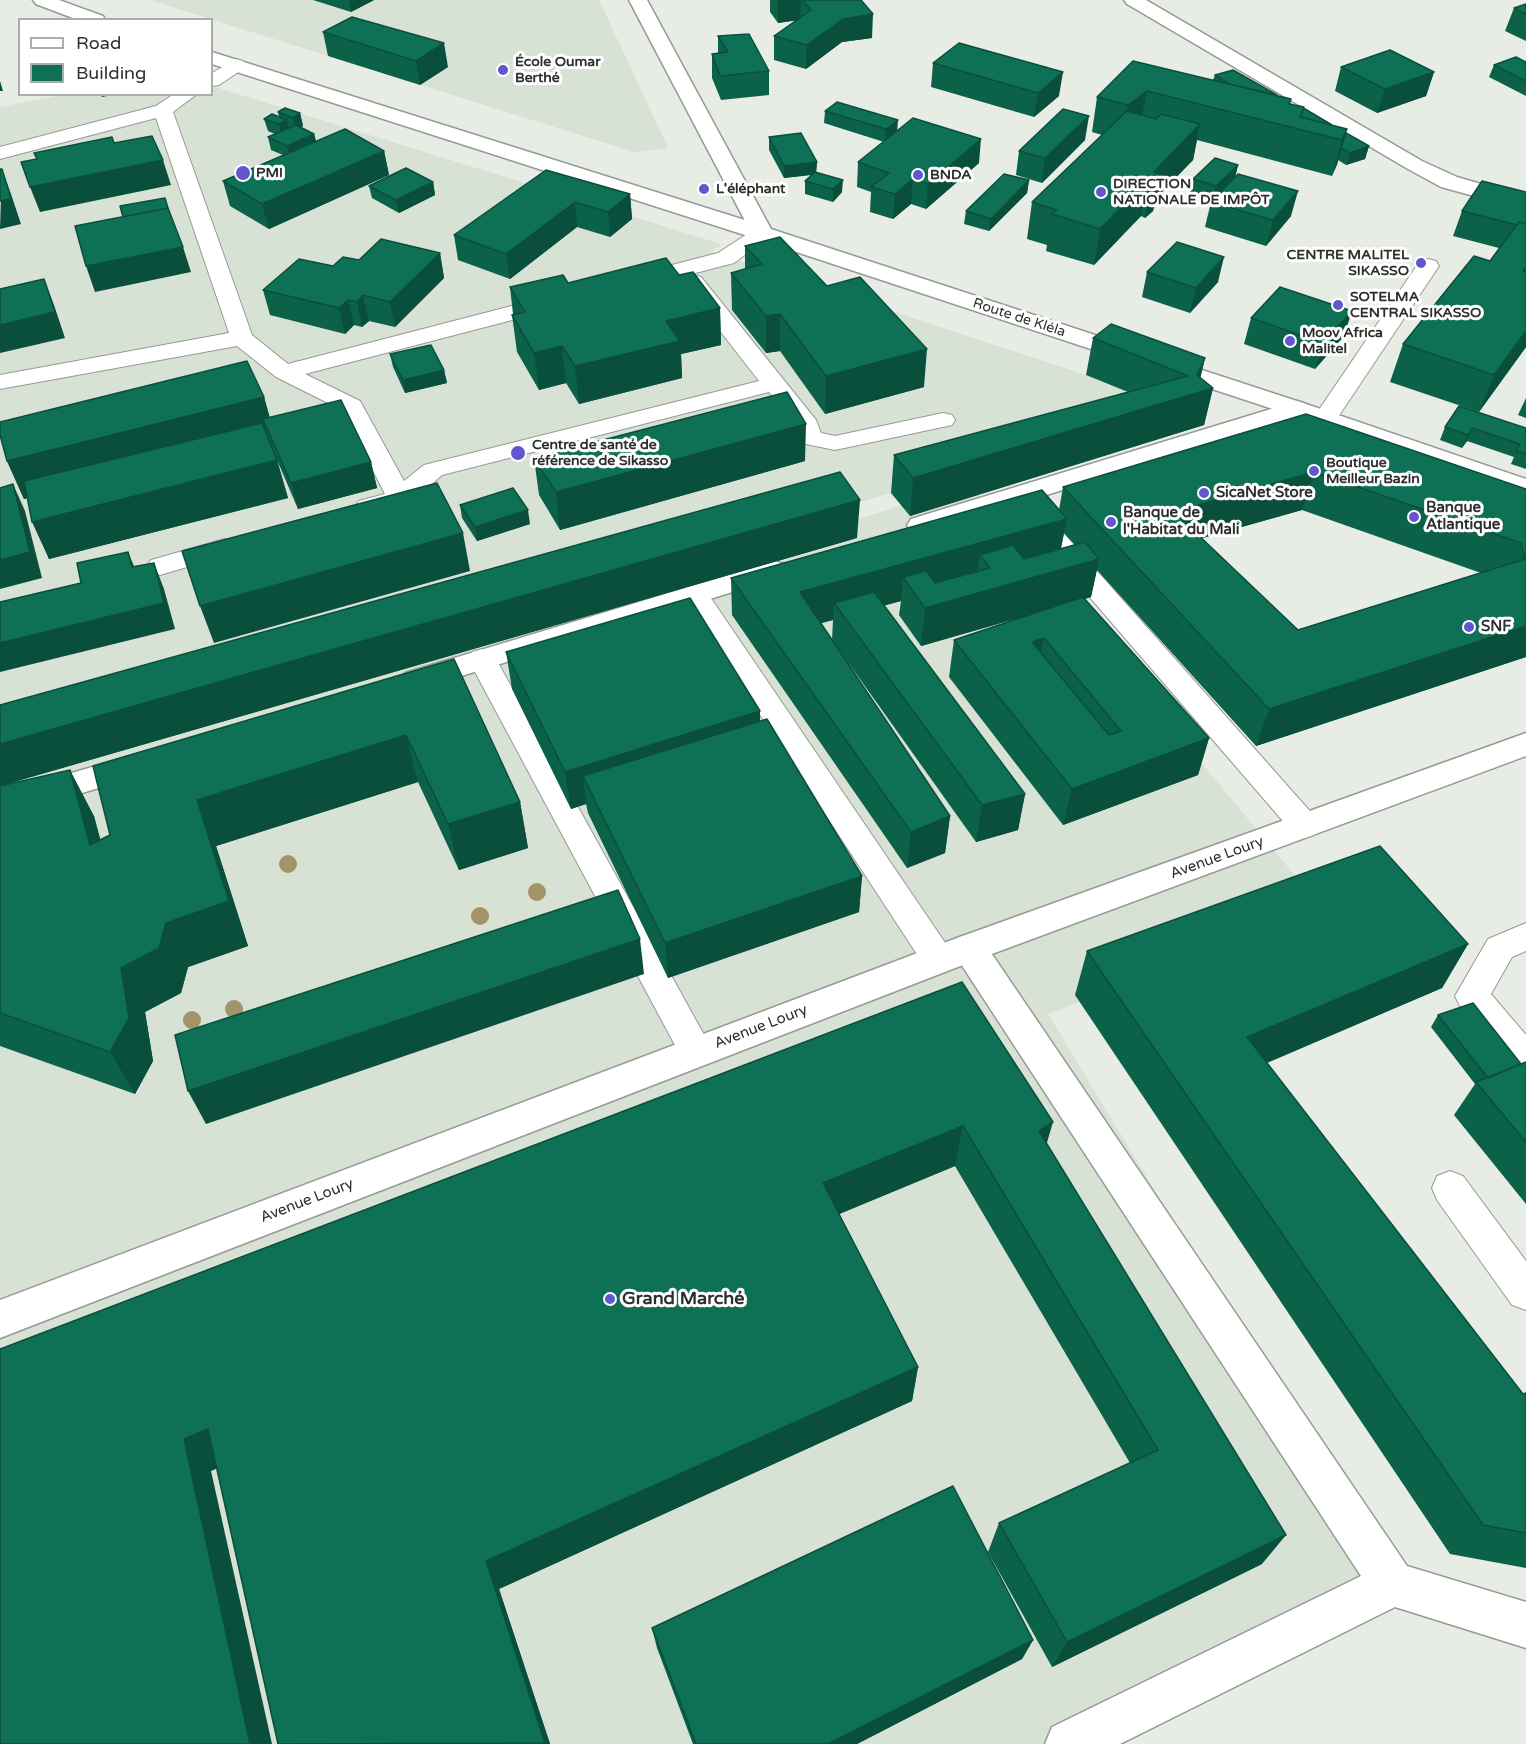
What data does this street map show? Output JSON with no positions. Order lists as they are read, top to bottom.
{
  "streets": {
    "street": ["Route de Kléla", "Avenue Loury"]
  },
  "places": [
    "École Oumar Berthé",
    "PMI",
    "BNDA",
    "L'éléphant",
    "DIRECTION NATIONALE DE IMPÔT",
    "CENTRE MALITEL SIKASSO",
    "SOTELMA CENTRAL SIKASSO",
    "Moov Africa Malitel",
    "Centre de santé de référence de Sikasso",
    "Boutique Meilleur Bazin",
    "SicaNet Store",
    "Banque Atlantique",
    "Banque de l'Habitat du Mali",
    "SNF",
    "Grand Marché"
  ],
  "legend": ["Road", "Building"]
}
